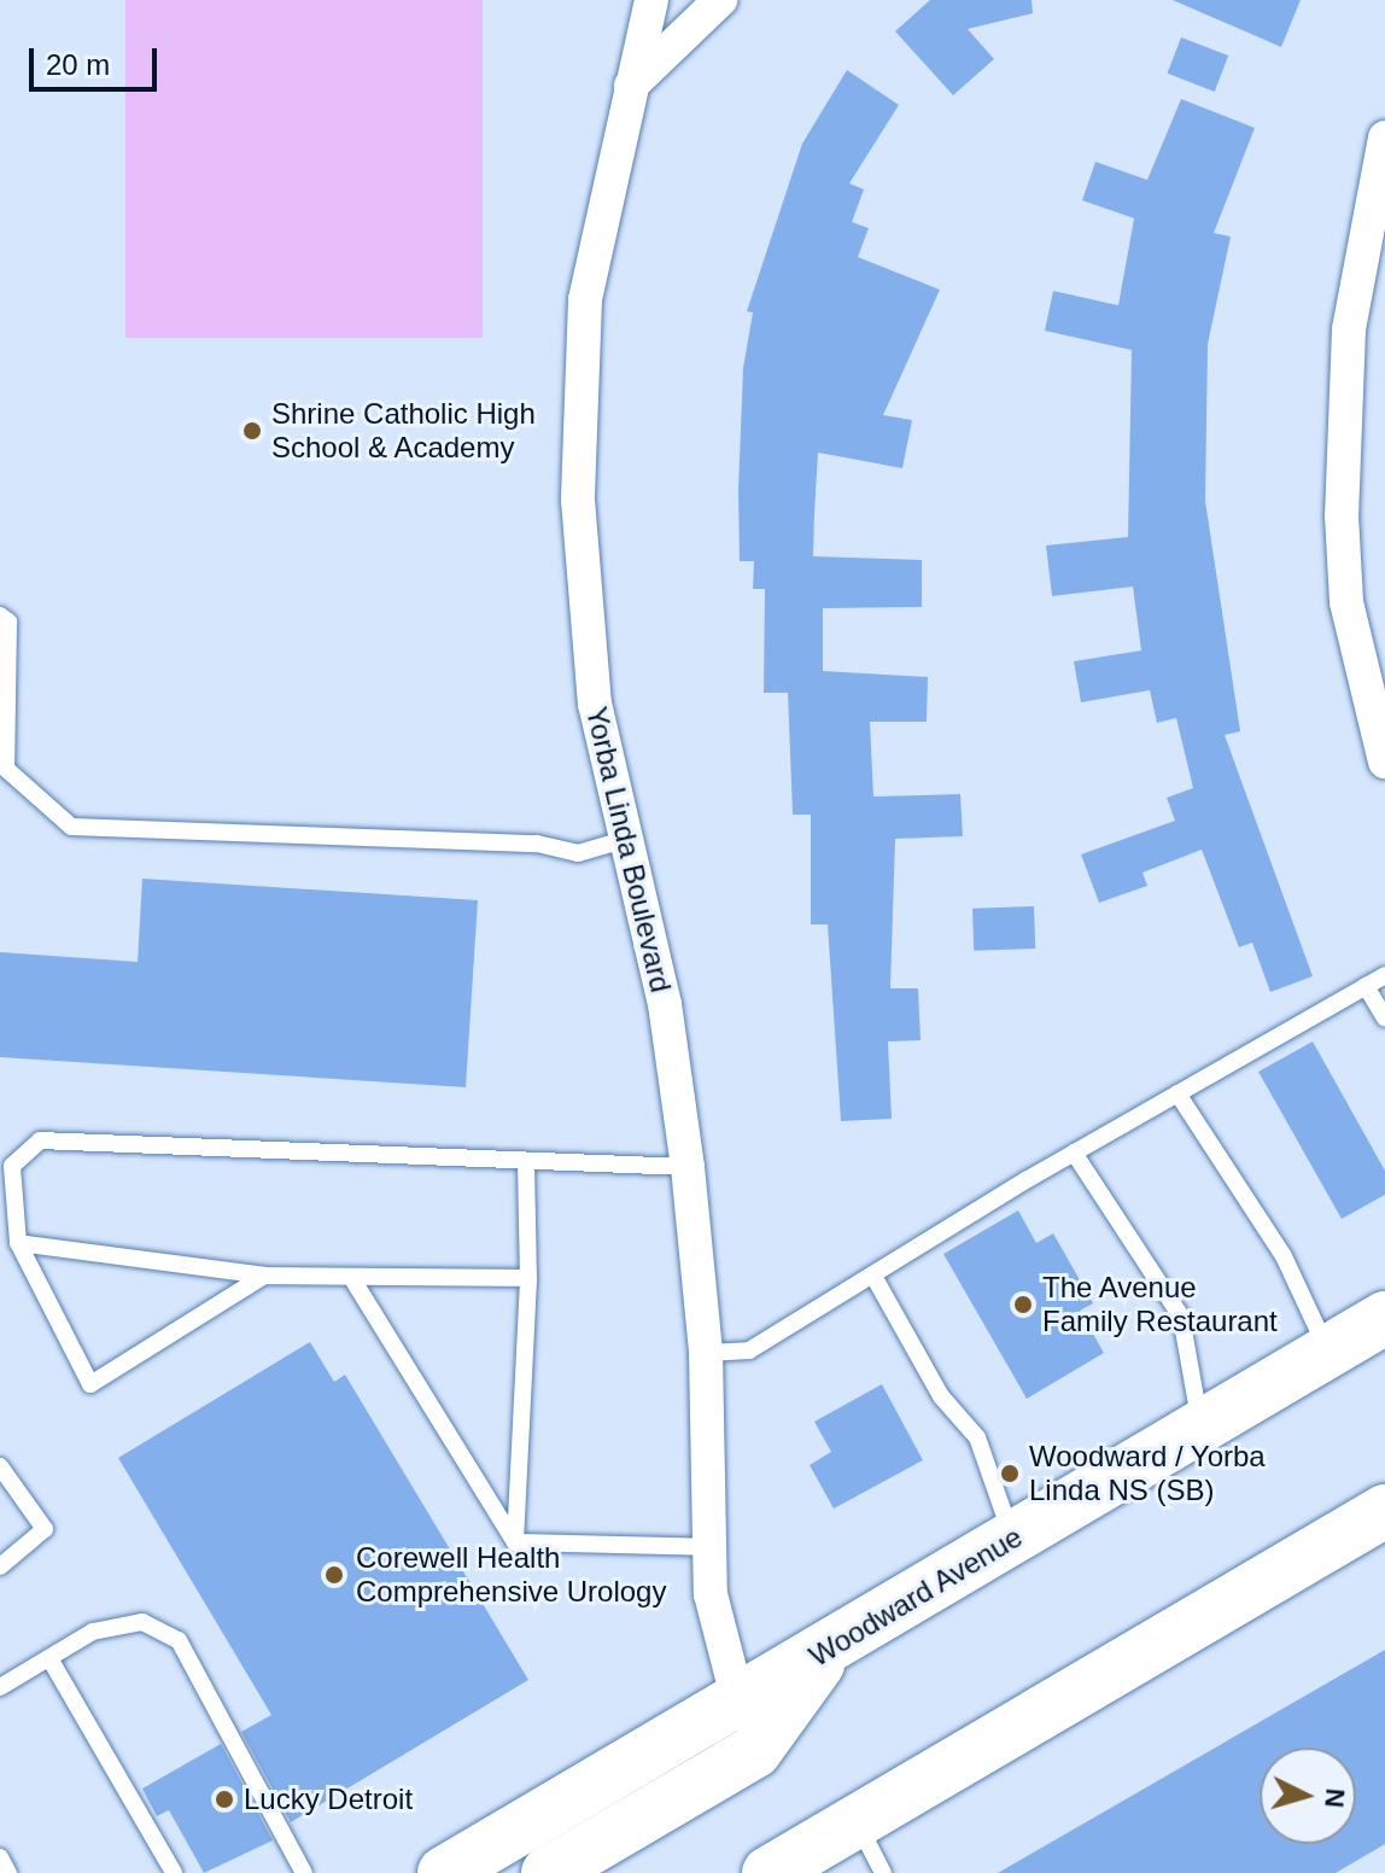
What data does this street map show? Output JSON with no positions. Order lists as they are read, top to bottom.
{
  "streets": {
    "main road": ["Woodward Avenue"],
    "street": ["Yorba Linda Boulevard"]
  },
  "crossings": [
    ["Yorba Linda Boulevard", "Woodward Avenue"]
  ],
  "places": [
    "Shrine Catholic High School & Academy",
    "The Avenue Family Restaurant",
    "Woodward / Yorba Linda NS (SB)",
    "Corewell Health Comprehensive Urology",
    "Lucky Detroit"
  ],
  "scale_bar": "20 m",
  "north": "right"
}
